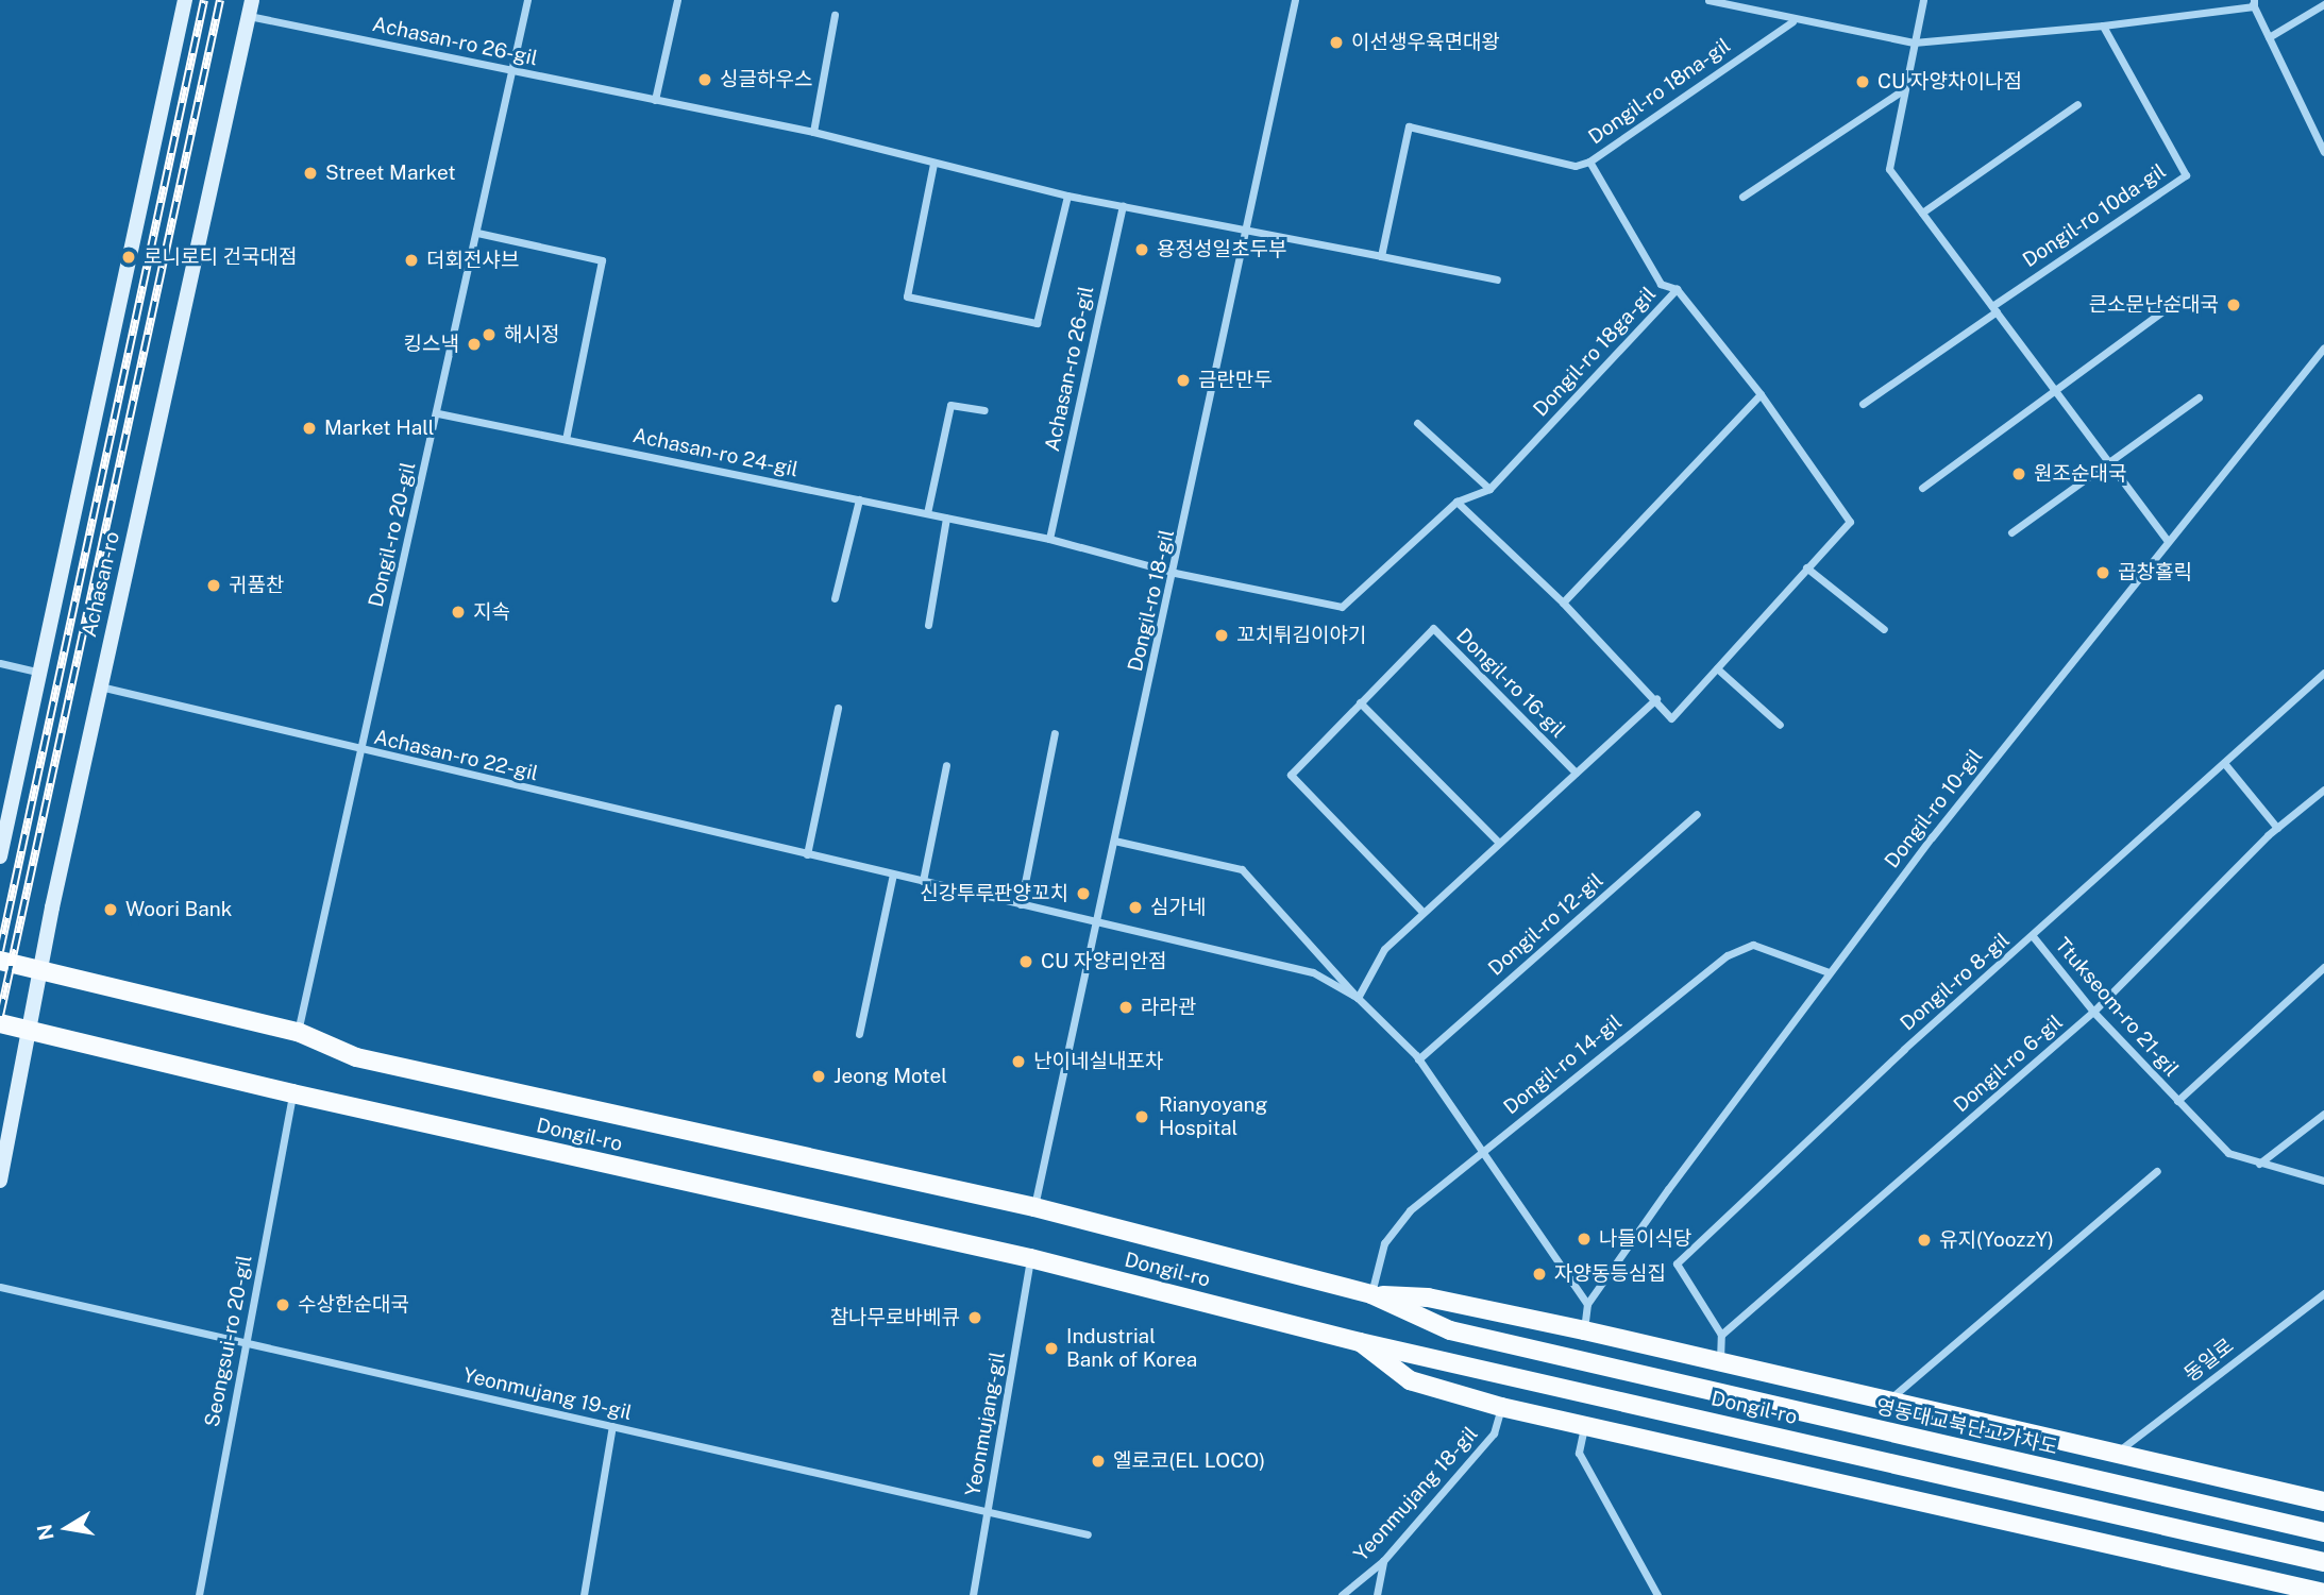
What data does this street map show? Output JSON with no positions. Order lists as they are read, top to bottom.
{
  "streets": {
    "main road": ["Achasan-ro", "Dongil-ro", "영동대교북단고가차도"],
    "street": [
      "Achasan-ro 26-gil",
      "Dongil-ro 18na-gil",
      "Dongil-ro 10da-gil",
      "Dongil-ro 18ga-gil",
      "Achasan-ro 24-gil",
      "Dongil-ro 20-gil",
      "Dongil-ro 18-gil",
      "Dongil-ro 16-gil",
      "Achasan-ro 22-gil",
      "Dongil-ro 10-gil",
      "Dongil-ro 12-gil",
      "Dongil-ro 8-gil",
      "Ttukseom-ro 21-gil",
      "Dongil-ro 6-gil",
      "Dongil-ro 14-gil",
      "Seongsui-ro 20-gil",
      "동일로",
      "Yeonmujang 19-gil",
      "Yeonmujang-gil",
      "Yeonmujang 18-gil"
    ]
  },
  "crossings": [
    ["Achasan-ro 26-gil", "Achasan-ro 24-gil"],
    ["Achasan-ro 26-gil", "Dongil-ro 20-gil"],
    ["Achasan-ro 26-gil", "Achasan-ro"],
    ["Achasan-ro 26-gil", "Dongil-ro 18-gil"],
    ["Dongil-ro 18na-gil", "Dongil-ro 18ga-gil"],
    ["Dongil-ro 18ga-gil", "Achasan-ro 24-gil"],
    ["Dongil-ro 18ga-gil", "Dongil-ro 18-gil"],
    ["Achasan-ro 24-gil", "Dongil-ro 20-gil"],
    ["Achasan-ro 24-gil", "Dongil-ro 18-gil"],
    ["Dongil-ro 20-gil", "Achasan-ro 22-gil"],
    ["Dongil-ro 20-gil", "Dongil-ro"],
    ["Achasan-ro", "Achasan-ro 22-gil"],
    ["Achasan-ro", "Dongil-ro"],
    ["Dongil-ro 18-gil", "Achasan-ro 22-gil"],
    ["Dongil-ro 18-gil", "Dongil-ro"],
    ["Dongil-ro 10-gil", "Dongil-ro 14-gil"],
    ["Dongil-ro 8-gil", "Ttukseom-ro 21-gil"],
    ["Dongil-ro 8-gil", "Dongil-ro 6-gil"],
    ["Ttukseom-ro 21-gil", "Dongil-ro 6-gil"],
    ["Dongil-ro 14-gil", "Dongil-ro"],
    ["Dongil-ro", "Seongsui-ro 20-gil"],
    ["Dongil-ro", "동일로"],
    ["Dongil-ro", "Yeonmujang-gil"],
    ["Dongil-ro", "영동대교북단고가차도"],
    ["Seongsui-ro 20-gil", "Yeonmujang 19-gil"],
    ["Yeonmujang 19-gil", "Yeonmujang-gil"]
  ],
  "places": [
    "이선생우육면대왕",
    "싱글하우스",
    "CU 자양차이나점",
    "Street Market",
    "용정성일초두부",
    "로니로티 건국대점",
    "더회전샤브",
    "큰소문난순대국",
    "해시정",
    "킹스낵",
    "금란만두",
    "Market Hall",
    "원조순대국",
    "곱창홀릭",
    "귀품찬",
    "지속",
    "꼬치튀김이야기",
    "신강투루판양꼬치",
    "심가네",
    "Woori Bank",
    "CU 자양리안점",
    "라라관",
    "난이네실내포차",
    "Jeong Motel",
    "Rianyoyang Hospital",
    "나들이식당",
    "유지(YoozzY)",
    "자양동등심집",
    "수상한순대국",
    "참나무로바베큐",
    "Industrial Bank of Korea",
    "엘로코(EL LOCO)"
  ],
  "north": "left"
}
